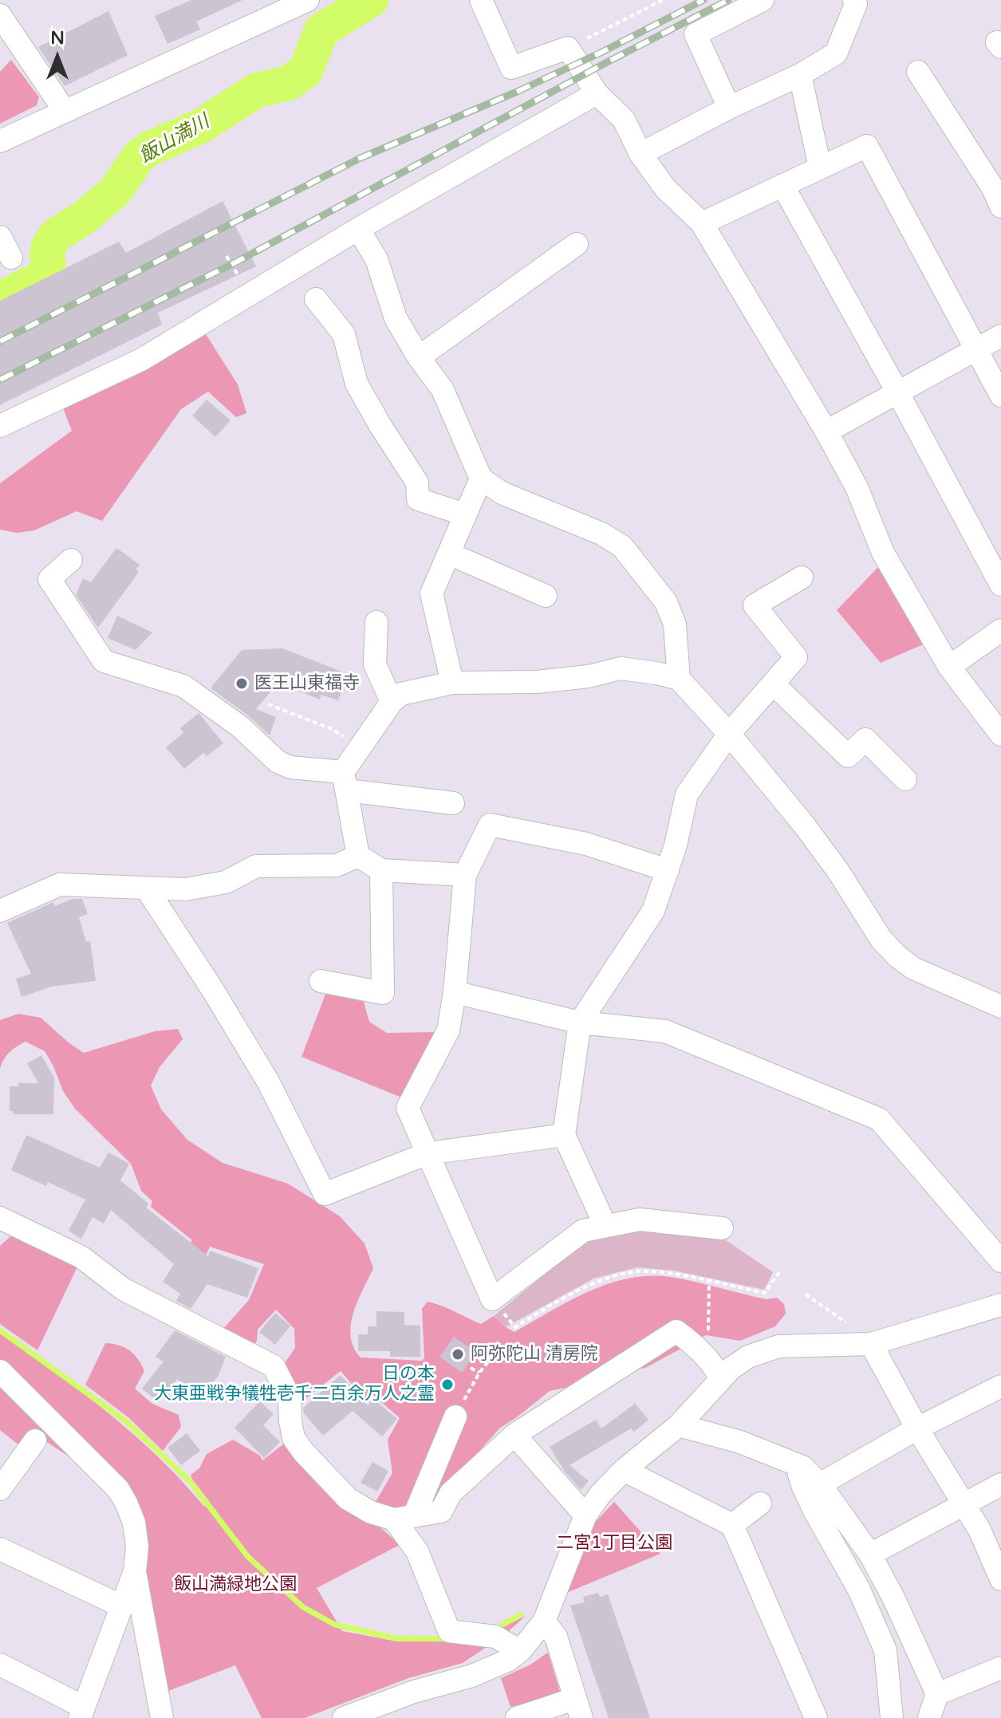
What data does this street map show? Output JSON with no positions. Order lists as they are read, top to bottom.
{
  "water": ["飯山満川"],
  "parks": ["二宮1丁目公園", "飯山満緑地公園"],
  "places": ["医王山東福寺", "阿弥陀山 清房院", "日の本 大東亜戦争犠牲壱千二百余万人之霊"],
  "north": "top"
}
